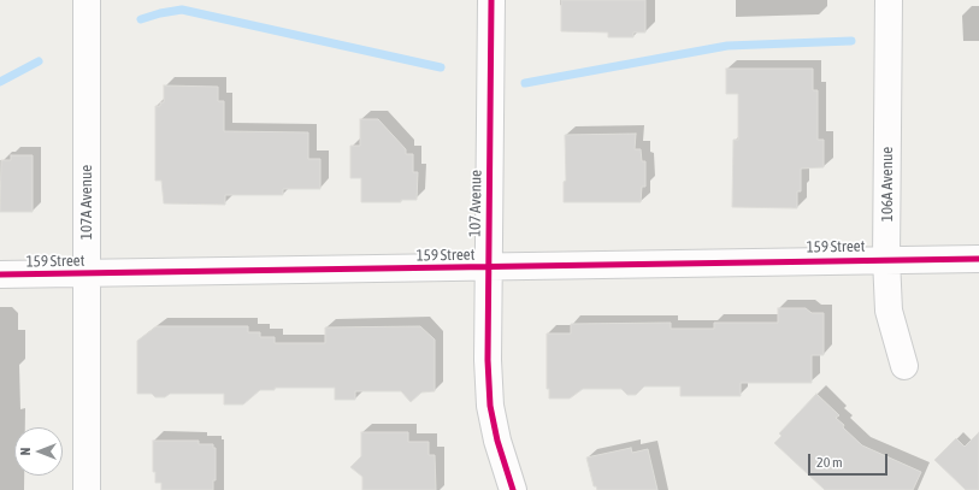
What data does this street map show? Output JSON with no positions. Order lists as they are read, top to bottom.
{
  "streets": {
    "street": [
      "106A Avenue",
      "107A Avenue",
      "107 Avenue",
      "159 Street"
    ]
  },
  "crossings": [
    ["106A Avenue", "159 Street"],
    ["107A Avenue", "159 Street"],
    ["107 Avenue", "159 Street"]
  ],
  "scale_bar": "20 m",
  "north": "left"
}
